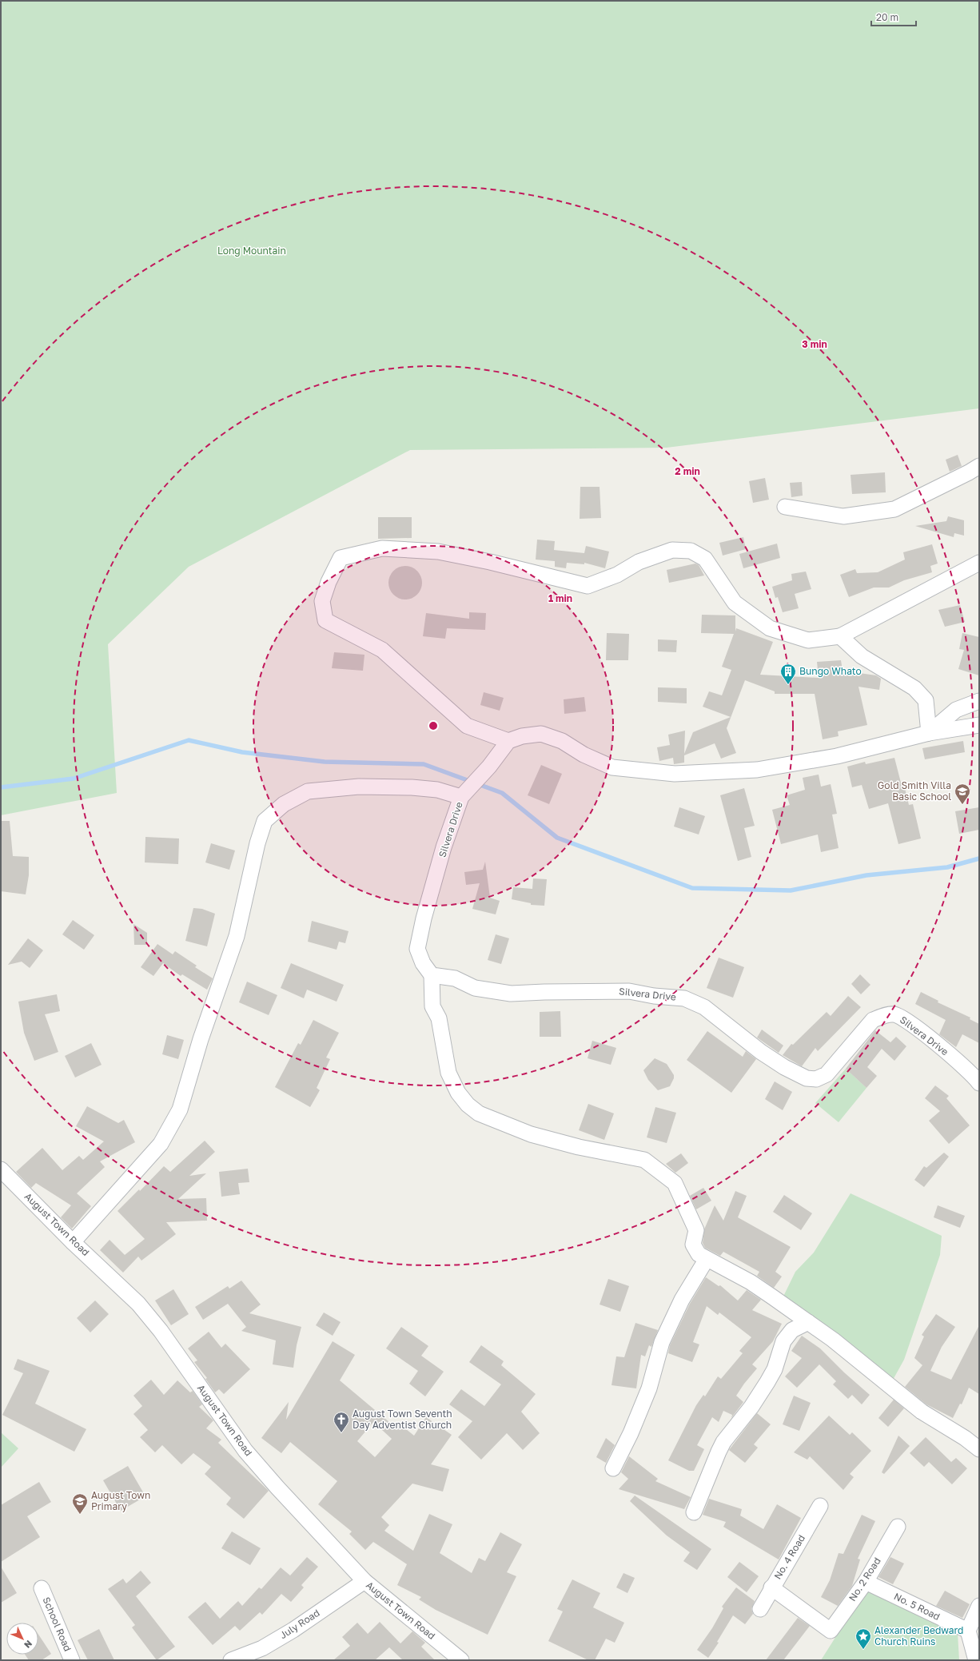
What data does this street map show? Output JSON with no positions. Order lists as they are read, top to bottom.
{
  "streets": {
    "street": [
      "Silvera Drive",
      "August Town Road",
      "No. 4 Road",
      "No. 2 Road",
      "No. 5 Road",
      "School Road",
      "July Road"
    ]
  },
  "crossings": [
    ["August Town Road", "July Road"],
    ["No. 4 Road", "No. 2 Road"],
    ["No. 2 Road", "No. 5 Road"]
  ],
  "parks": ["Long Mountain"],
  "places": {
    "building": ["Bungo Whato"],
    "school or university": ["Gold Smith Villa Basic School", "August Town Primary"],
    "church": ["August Town Seventh Day Adventist Church"],
    "place": ["Alexander Bedward Church Ruins"]
  },
  "scale_bar": "20 m",
  "north": "bottom right",
  "rings": ["3 min", "2 min", "1 min"]
}
